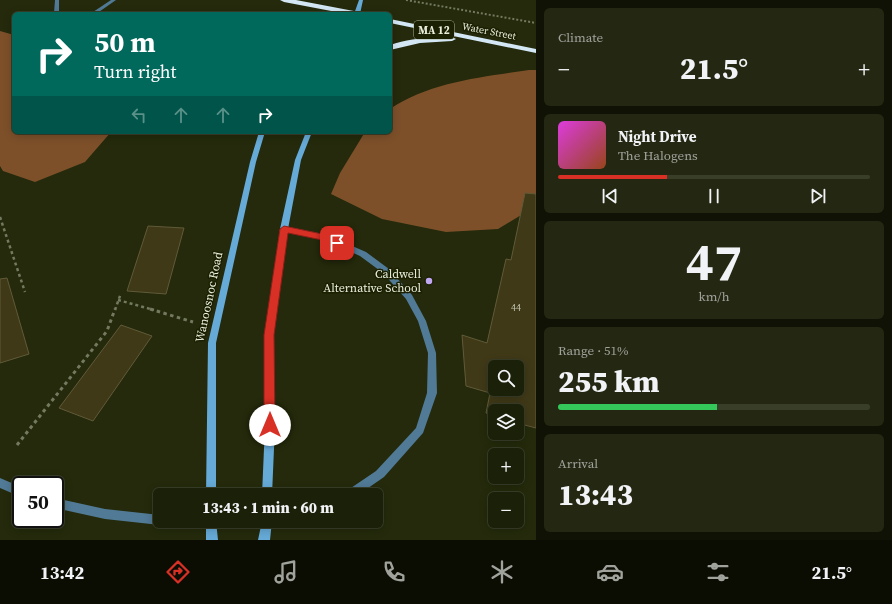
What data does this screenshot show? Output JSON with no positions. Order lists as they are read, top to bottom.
{
  "streets": {
    "highway": ["MA 12", "Water Street"],
    "main road": ["Wanoosnoc Road"]
  },
  "places": ["Caldwell Alternative School"],
  "house_numbers": ["44"],
  "page": {
    "tile": [
      "Climate",
      ["47", "km/h"],
      ["Range · 51%", "255 km"],
      ["Arrival", "13:43"]
    ],
    "turn": ["50 m", "Turn right"],
    "heat": ["−", "21.5°", "+"],
    "song": ["Night Drive", "The Halogens"],
    "map_buttons": ["+", "−"],
    "limit": "50",
    "trip": "13:43 · 1 min · 60 m",
    "tabs": ["13:42", "21.5°"]
  }
}
